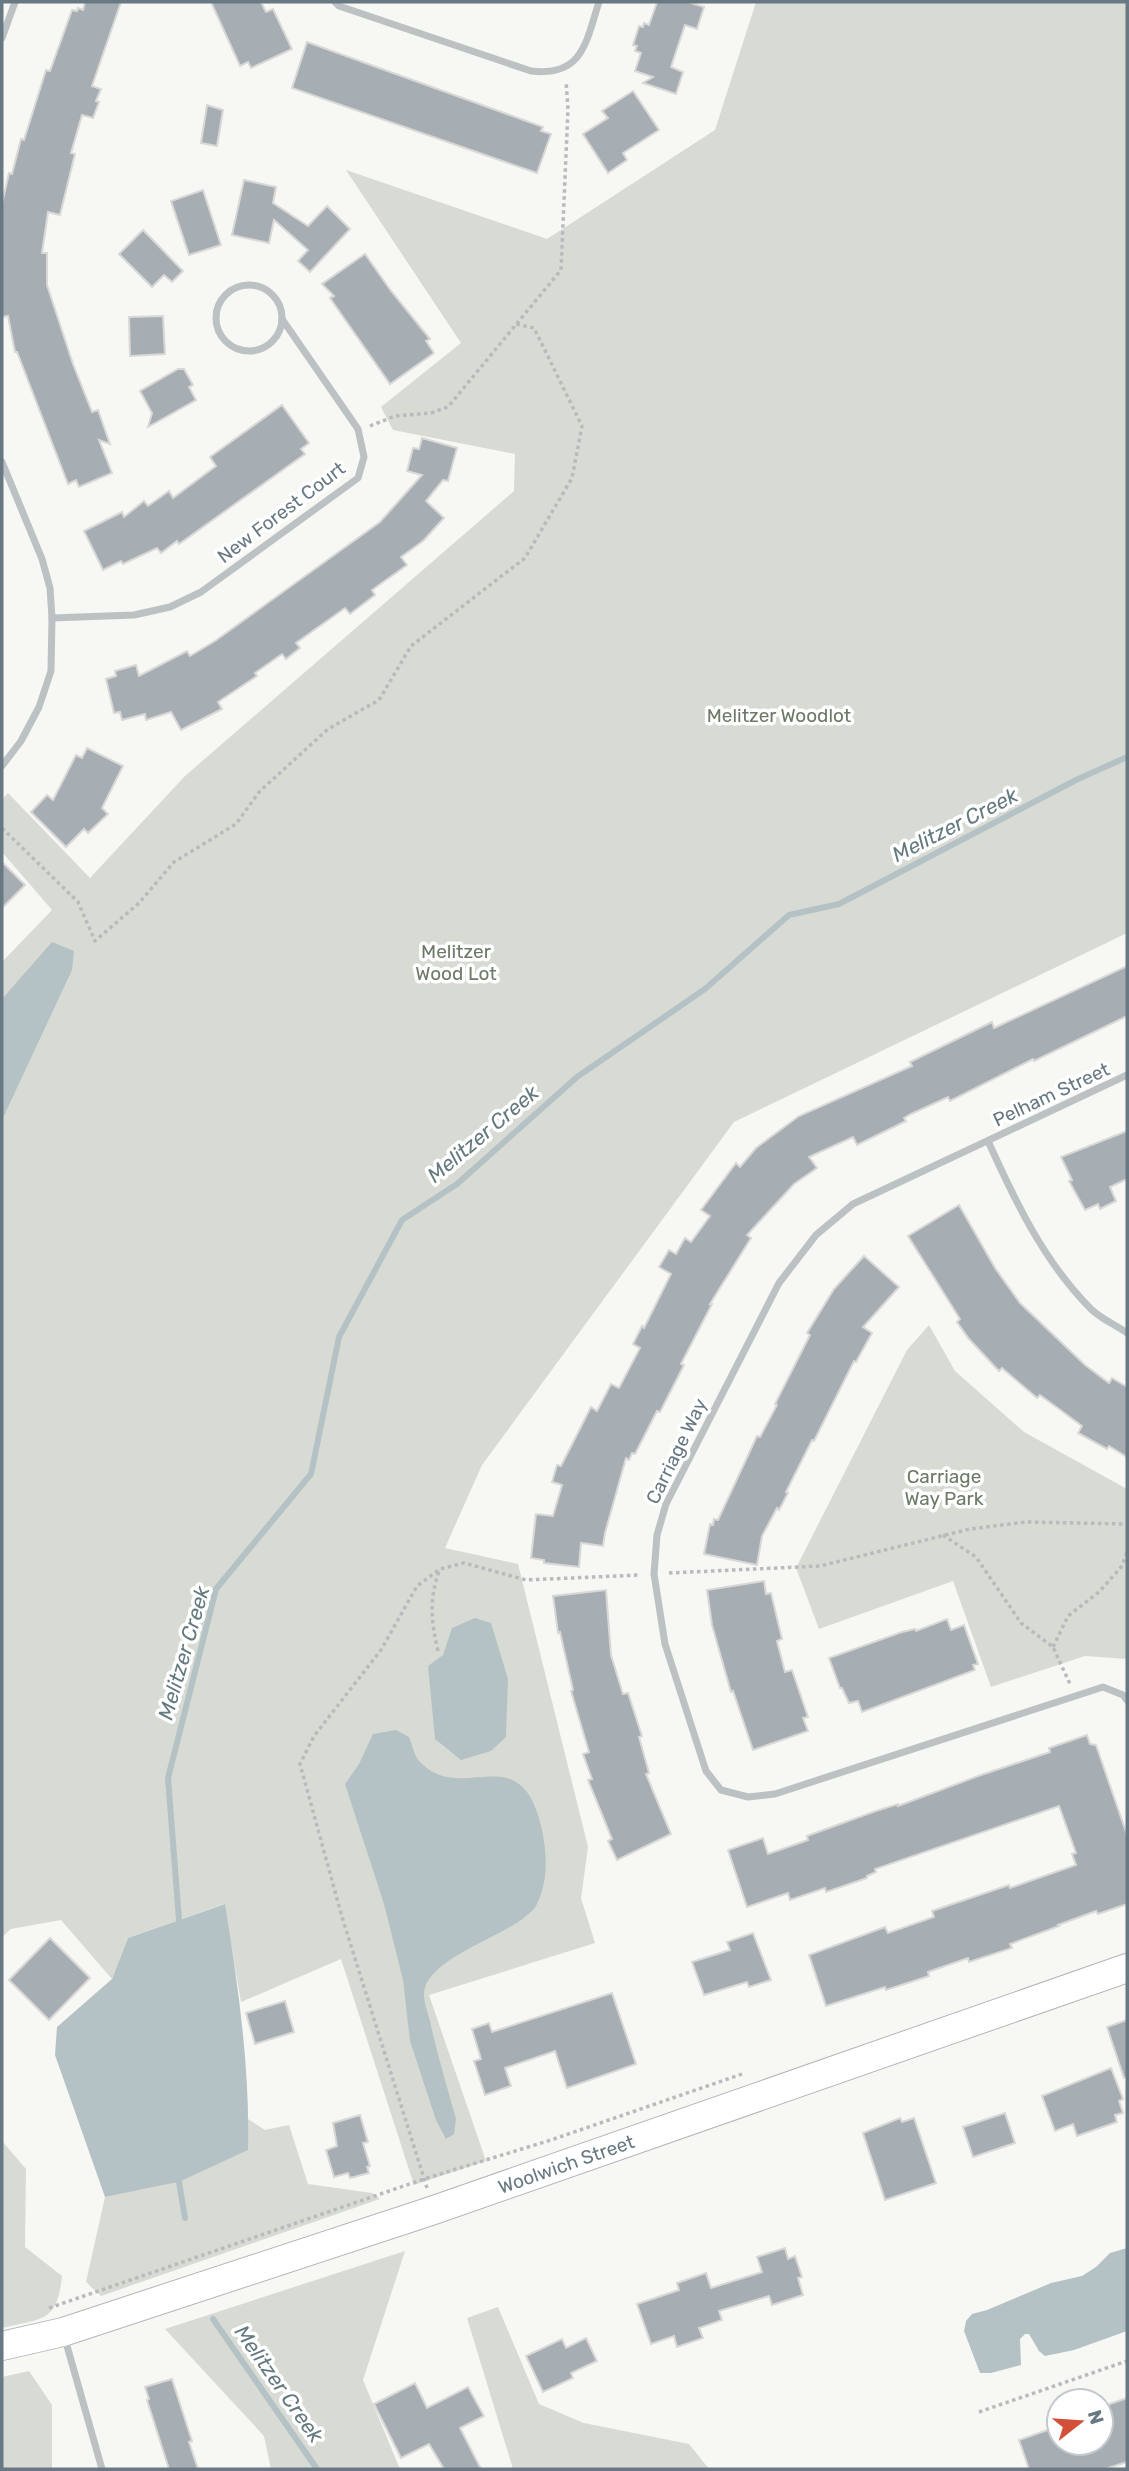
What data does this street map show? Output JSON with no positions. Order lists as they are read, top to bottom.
{
  "streets": {
    "street": [
      "New Forest Court",
      "Pelham Street",
      "Carriage Way",
      "Woolwich Street"
    ]
  },
  "crossings": [
    ["Pelham Street", "Carriage Way"]
  ],
  "water": ["Melitzer Creek"],
  "parks": ["Melitzer Woodlot", "Melitzer Wood Lot", "Carriage Way Park"],
  "north": "right"
}
